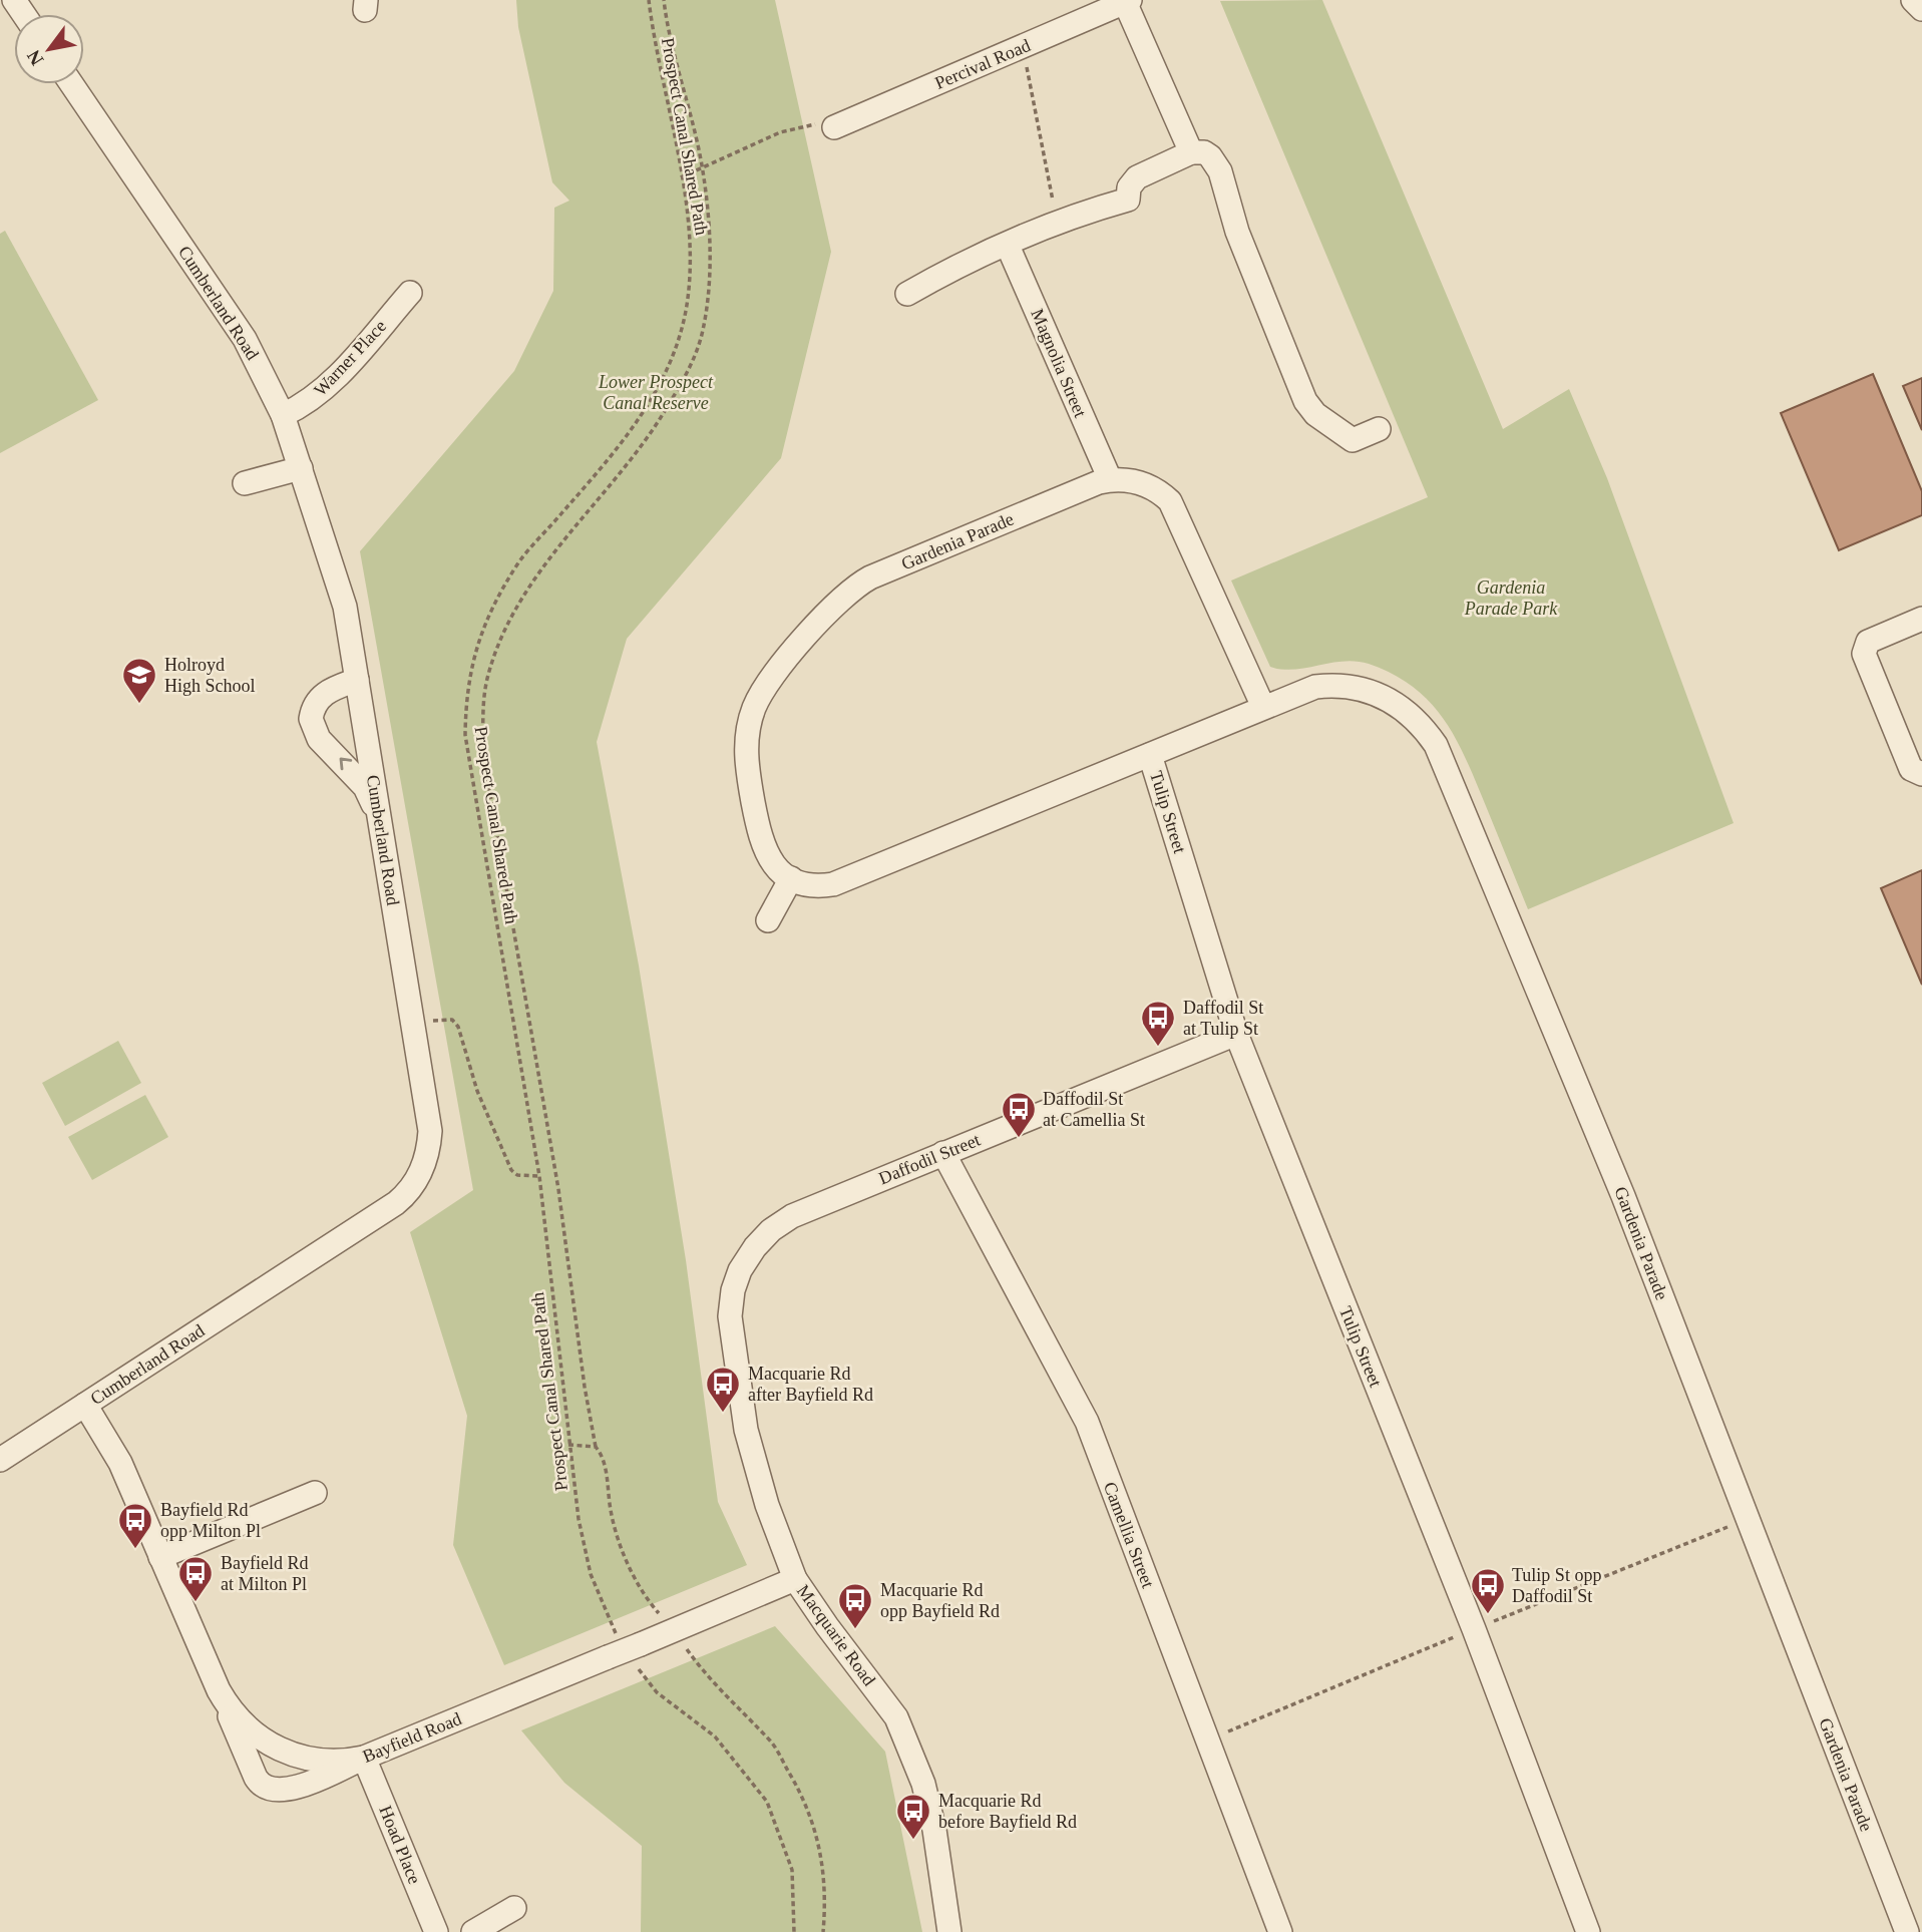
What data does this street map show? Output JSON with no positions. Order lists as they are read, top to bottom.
{
  "streets": {
    "street": [
      "Percival Road",
      "Cumberland Road",
      "Warner Place",
      "Magnolia Street",
      "Gardenia Parade",
      "Tulip Street",
      "Daffodil Street",
      "Camellia Street",
      "Macquarie Road",
      "Bayfield Road",
      "Hoad Place"
    ],
    "path": ["Prospect Canal Shared Path"]
  },
  "crossings": [
    ["Cumberland Road", "Warner Place"],
    ["Cumberland Road", "Bayfield Road"],
    ["Magnolia Street", "Gardenia Parade"],
    ["Gardenia Parade", "Tulip Street"],
    ["Tulip Street", "Daffodil Street"],
    ["Daffodil Street", "Camellia Street"],
    ["Daffodil Street", "Macquarie Road"],
    ["Macquarie Road", "Bayfield Road"],
    ["Bayfield Road", "Hoad Place"]
  ],
  "parks": ["Lower Prospect Canal Reserve", "Gardenia Parade Park"],
  "places": {
    "school or university": ["Holroyd High School"],
    "bus stop": [
      "Daffodil St at Tulip St",
      "Daffodil St at Camellia St",
      "Macquarie Rd after Bayfield Rd",
      "Bayfield Rd opp Milton Pl",
      "Bayfield Rd at Milton Pl",
      "Tulip St opp Daffodil St",
      "Macquarie Rd opp Bayfield Rd",
      "Macquarie Rd before Bayfield Rd"
    ]
  },
  "north": "bottom left"
}
